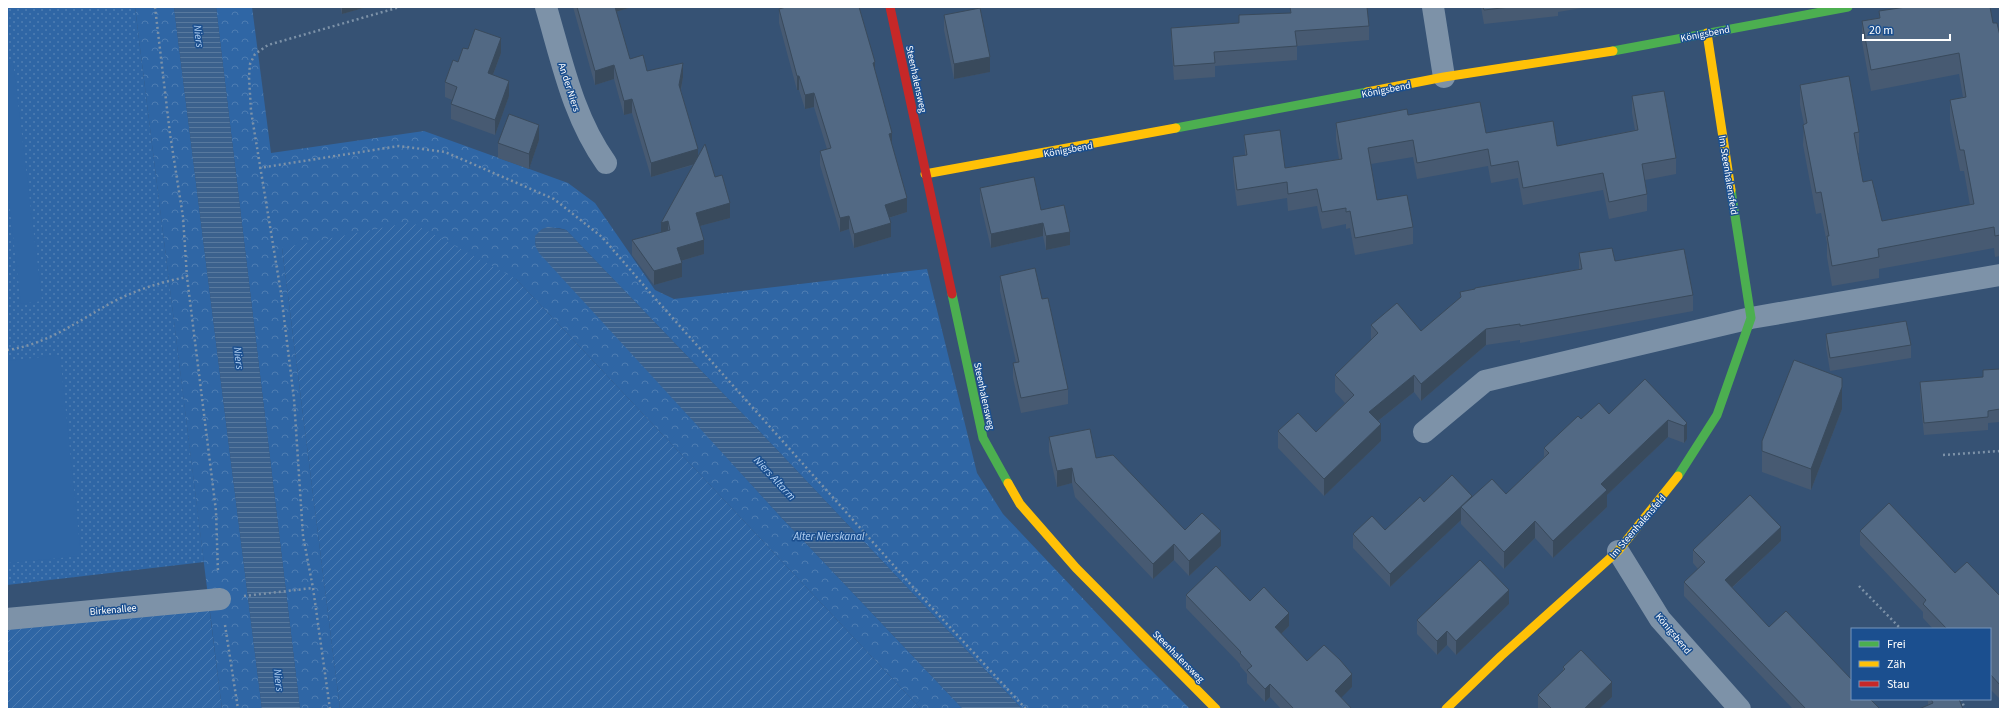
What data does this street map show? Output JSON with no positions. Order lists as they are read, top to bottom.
{
  "streets": {
    "street": [
      "Königsbend",
      "Steenhalensweg",
      "An der Niers",
      "Im Steenhalensfeld",
      "Birkenallee"
    ]
  },
  "crossings": [
    ["Königsbend", "Steenhalensweg"],
    ["Königsbend", "Im Steenhalensfeld"]
  ],
  "water": ["Niers", "Niers Altarm", "Alter Nierskanal"],
  "legend": ["Frei", "Zäh", "Stau"],
  "scale_bar": "20 m"
}
